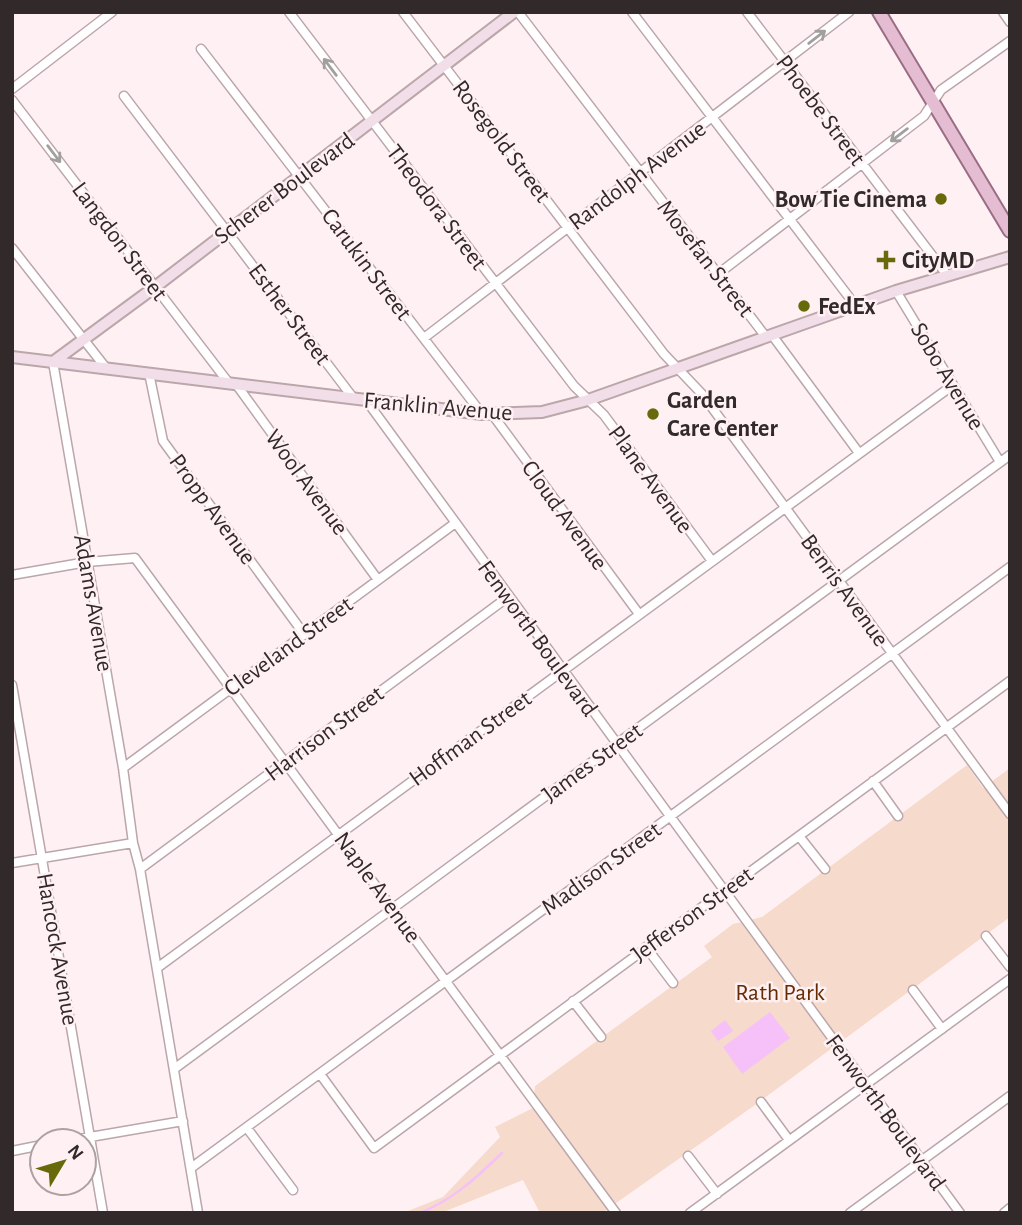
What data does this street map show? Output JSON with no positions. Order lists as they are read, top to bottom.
{
  "streets": {
    "main road": ["Scherer Boulevard", "Franklin Avenue"],
    "street": [
      "Phoebe Street",
      "Rosegold Street",
      "Randolph Avenue",
      "Theodora Street",
      "Langdon Street",
      "Mosefan Street",
      "Carukin Street",
      "Esther Street",
      "Sobo Avenue",
      "Plane Avenue",
      "Wool Avenue",
      "Propp Avenue",
      "Cloud Avenue",
      "Benris Avenue",
      "Adams Avenue",
      "Fenworth Boulevard",
      "Cleveland Street",
      "Harrison Street",
      "Hoffman Street",
      "James Street",
      "Madison Street",
      "Naple Avenue",
      "Jefferson Street",
      "Hancock Avenue"
    ]
  },
  "crossings": [
    ["Phoebe Street", "Randolph Avenue"],
    ["Phoebe Street", "Franklin Avenue"],
    ["Rosegold Street", "Randolph Avenue"],
    ["Rosegold Street", "Scherer Boulevard"],
    ["Rosegold Street", "Franklin Avenue"],
    ["Rosegold Street", "Benris Avenue"],
    ["Randolph Avenue", "Theodora Street"],
    ["Randolph Avenue", "Mosefan Street"],
    ["Randolph Avenue", "Carukin Street"],
    ["Scherer Boulevard", "Theodora Street"],
    ["Scherer Boulevard", "Langdon Street"],
    ["Scherer Boulevard", "Mosefan Street"],
    ["Scherer Boulevard", "Carukin Street"],
    ["Scherer Boulevard", "Esther Street"],
    ["Scherer Boulevard", "Franklin Avenue"],
    ["Scherer Boulevard", "Adams Avenue"],
    ["Theodora Street", "Franklin Avenue"],
    ["Theodora Street", "Plane Avenue"],
    ["Langdon Street", "Franklin Avenue"],
    ["Langdon Street", "Wool Avenue"],
    ["Mosefan Street", "Franklin Avenue"],
    ["Mosefan Street", "Hoffman Street"],
    ["Carukin Street", "Franklin Avenue"],
    ["Carukin Street", "Cloud Avenue"],
    ["Esther Street", "Franklin Avenue"],
    ["Esther Street", "Fenworth Boulevard"],
    ["Sobo Avenue", "Franklin Avenue"],
    ["Sobo Avenue", "Hoffman Street"],
    ["Sobo Avenue", "James Street"],
    ["Franklin Avenue", "Plane Avenue"],
    ["Franklin Avenue", "Wool Avenue"],
    ["Franklin Avenue", "Propp Avenue"],
    ["Franklin Avenue", "Cloud Avenue"],
    ["Franklin Avenue", "Benris Avenue"],
    ["Franklin Avenue", "Adams Avenue"],
    ["Franklin Avenue", "Fenworth Boulevard"],
    ["Plane Avenue", "Hoffman Street"],
    ["Wool Avenue", "Cleveland Street"],
    ["Propp Avenue", "Cleveland Street"],
    ["Cloud Avenue", "Hoffman Street"],
    ["Benris Avenue", "Hoffman Street"],
    ["Benris Avenue", "James Street"],
    ["Benris Avenue", "Madison Street"],
    ["Benris Avenue", "Jefferson Street"],
    ["Adams Avenue", "Cleveland Street"],
    ["Adams Avenue", "Harrison Street"],
    ["Adams Avenue", "Naple Avenue"],
    ["Fenworth Boulevard", "Cleveland Street"],
    ["Fenworth Boulevard", "Harrison Street"],
    ["Fenworth Boulevard", "Hoffman Street"],
    ["Fenworth Boulevard", "James Street"],
    ["Fenworth Boulevard", "Madison Street"],
    ["Fenworth Boulevard", "Jefferson Street"],
    ["Cleveland Street", "Naple Avenue"],
    ["Harrison Street", "Naple Avenue"],
    ["Hoffman Street", "Naple Avenue"],
    ["James Street", "Naple Avenue"],
    ["Madison Street", "Naple Avenue"],
    ["Madison Street", "Jefferson Street"],
    ["Naple Avenue", "Jefferson Street"]
  ],
  "one_way": ["Langdon Street"],
  "parks": ["Rath Park"],
  "places": {
    "other": ["Bow Tie Cinema", "FedEx", "Garden Care Center"],
    "health": ["CityMD"]
  },
  "north": "top right"
}
